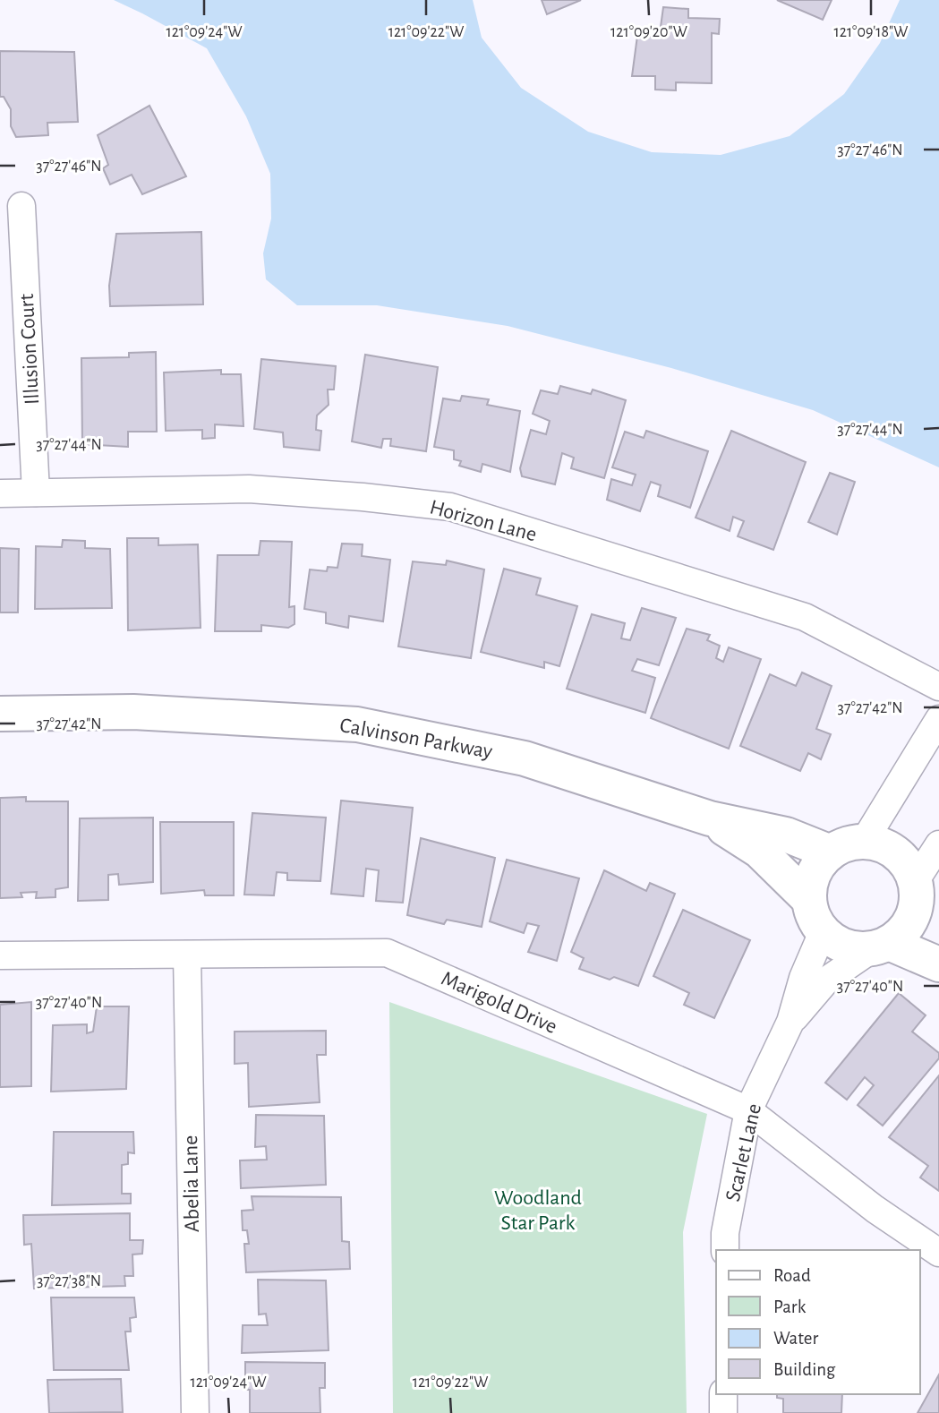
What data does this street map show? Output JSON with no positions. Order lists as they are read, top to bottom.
{
  "streets": {
    "main road": ["Calvinson Parkway"],
    "street": [
      "Illusion Court",
      "Horizon Lane",
      "Marigold Drive",
      "Scarlet Lane",
      "Abelia Lane"
    ]
  },
  "crossings": [
    ["Illusion Court", "Horizon Lane"],
    ["Calvinson Parkway", "Scarlet Lane"],
    ["Marigold Drive", "Scarlet Lane"],
    ["Marigold Drive", "Abelia Lane"]
  ],
  "parks": ["Woodland Star Park"],
  "legend": [
    "Road",
    "Park",
    "Water",
    "Building"
  ],
  "coordinates": [
    "121°09'24\"W",
    "121°09'22\"W",
    "121°09'20\"W",
    "121°09'18\"W",
    "37°27'46\"N",
    "37°27'44\"N",
    "37°27'42\"N",
    "37°27'40\"N",
    "37°27'38\"N"
  ]
}
